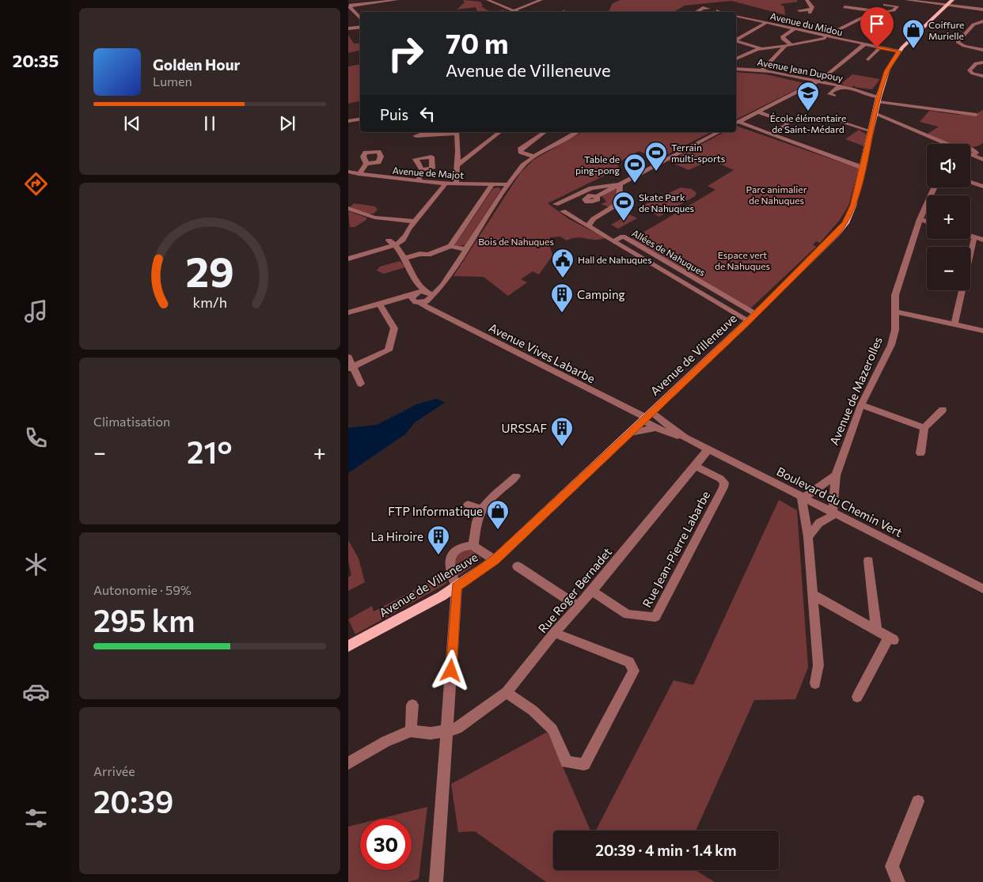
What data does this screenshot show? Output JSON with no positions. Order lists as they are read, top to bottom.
{
  "streets": {
    "main road": ["Avenue de Villeneuve"],
    "street": [
      "Avenue du Midou",
      "Avenue Jean Dupouy",
      "Avenue de Majot",
      "Allées de Nahuques",
      "Avenue Vives Labarbe",
      "Avenue de Mazerolles",
      "Boulevard du Chemin Vert",
      "Rue Jean-Pierre Labarbe",
      "Rue Roger Bernadet"
    ]
  },
  "crossings": [
    ["Avenue du Midou", "Avenue de Villeneuve"],
    ["Avenue Jean Dupouy", "Avenue de Villeneuve"],
    ["Allées de Nahuques", "Avenue de Villeneuve"],
    ["Avenue Vives Labarbe", "Avenue de Villeneuve"],
    ["Avenue Vives Labarbe", "Boulevard du Chemin Vert"],
    ["Avenue de Villeneuve", "Boulevard du Chemin Vert"],
    ["Avenue de Mazerolles", "Boulevard du Chemin Vert"],
    ["Boulevard du Chemin Vert", "Rue Roger Bernadet"],
    ["Rue Jean-Pierre Labarbe", "Rue Roger Bernadet"]
  ],
  "parks": ["Parc animalier de Nahuques", "Bois de Nahuques", "Espace vert de Nahuques"],
  "places": {
    "shop": ["Coiffure Murielle", "FTP Informatique"],
    "school or university": ["École élémentaire de Saint-Médard"],
    "sports": ["Terrain multi-sports", "Table de ping-pong", "Skate Park de Nahuques"],
    "public building": ["Hall de Nahuques"],
    "building": ["Camping", "URSSAF", "La Hiroire"]
  },
  "page": {
    "tabs": "20:35",
    "turn": ["70 m", "Avenue de Villeneuve"],
    "song": ["Golden Hour", "Lumen"],
    "then": "Puis",
    "map_buttons": ["+", "−"],
    "tile": [
      "Climatisation",
      ["Autonomie · 59%", "295 km"],
      ["Arrivée", "20:39"]
    ],
    "heat": ["−", "21°", "+"],
    "limit": "30",
    "trip": "20:39 · 4 min · 1.4 km",
    "gauge": ["29", "km/h"]
  }
}
